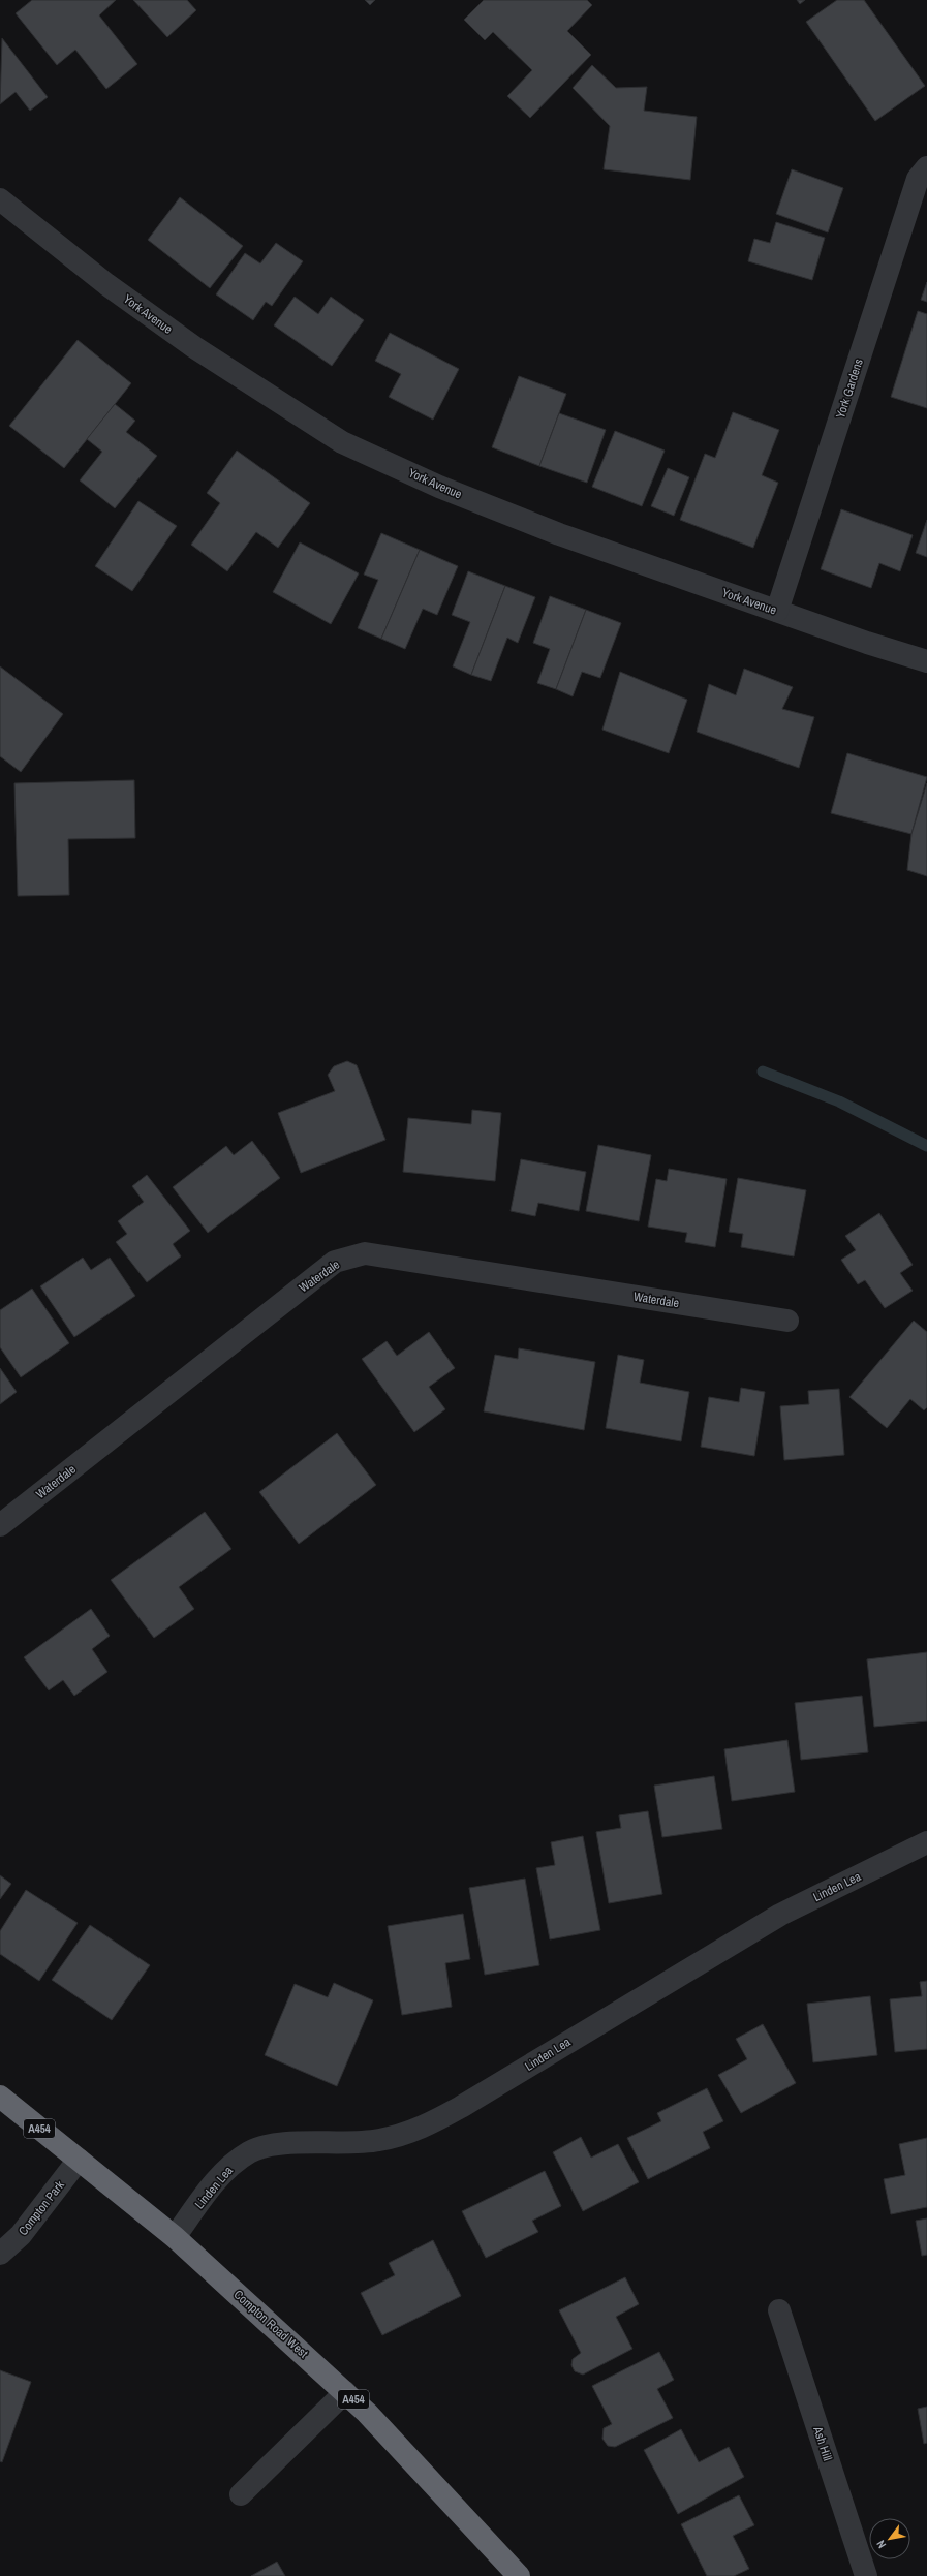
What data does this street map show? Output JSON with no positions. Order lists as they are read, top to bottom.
{
  "streets": {
    "highway": ["A454", "Compton Road West"],
    "street": [
      "York Avenue",
      "York Gardens",
      "Waterdale",
      "Linden Lea",
      "Compton Park",
      "Ash Hill"
    ]
  },
  "crossings": [
    ["York Avenue", "York Gardens"],
    ["Linden Lea", "Compton Road West"],
    ["Compton Park", "Compton Road West"]
  ],
  "north": "bottom left"
}
